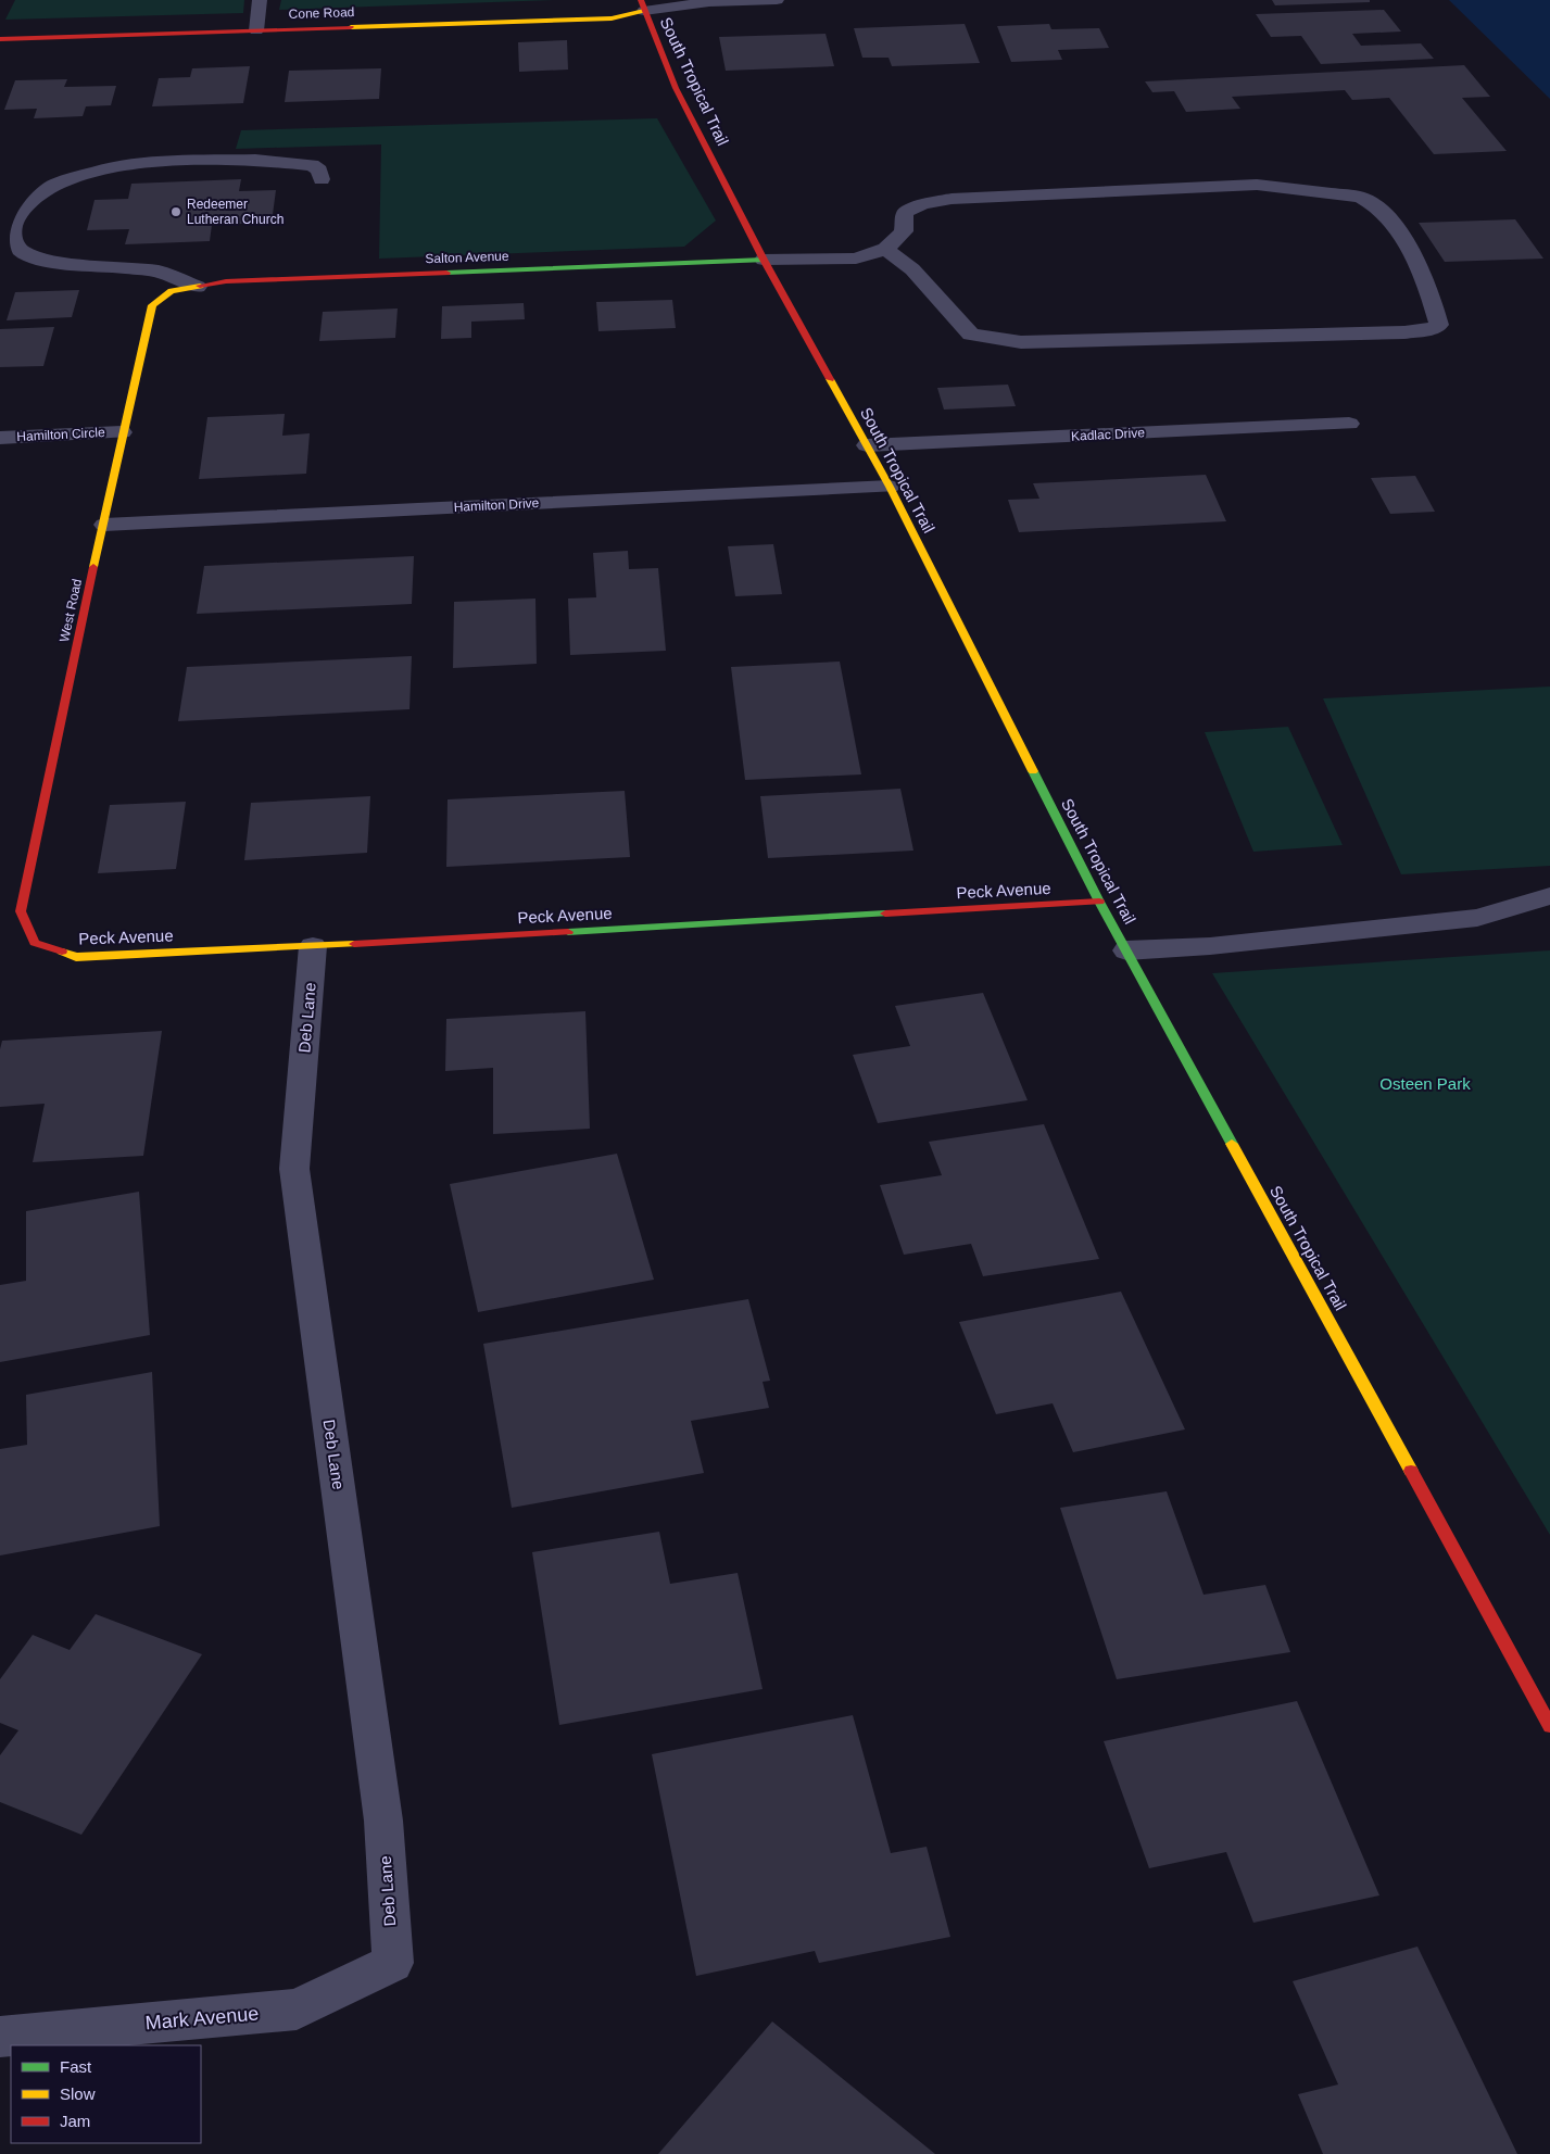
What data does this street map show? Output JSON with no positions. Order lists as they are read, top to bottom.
{
  "streets": {
    "street": [
      "Cone Road",
      "South Tropical Trail",
      "Salton Avenue",
      "Hamilton Circle",
      "Kadlac Drive",
      "Hamilton Drive",
      "West Road",
      "Peck Avenue",
      "Deb Lane",
      "Mark Avenue"
    ]
  },
  "crossings": [
    ["Cone Road", "South Tropical Trail"],
    ["South Tropical Trail", "Salton Avenue"],
    ["South Tropical Trail", "Kadlac Drive"],
    ["South Tropical Trail", "Hamilton Drive"],
    ["South Tropical Trail", "Peck Avenue"],
    ["Salton Avenue", "West Road"],
    ["Hamilton Circle", "West Road"],
    ["Hamilton Drive", "West Road"],
    ["West Road", "Peck Avenue"],
    ["Peck Avenue", "Deb Lane"],
    ["Deb Lane", "Mark Avenue"]
  ],
  "parks": ["Osteen Park"],
  "places": ["Redeemer Lutheran Church"],
  "legend": ["Fast", "Slow", "Jam"]
}
